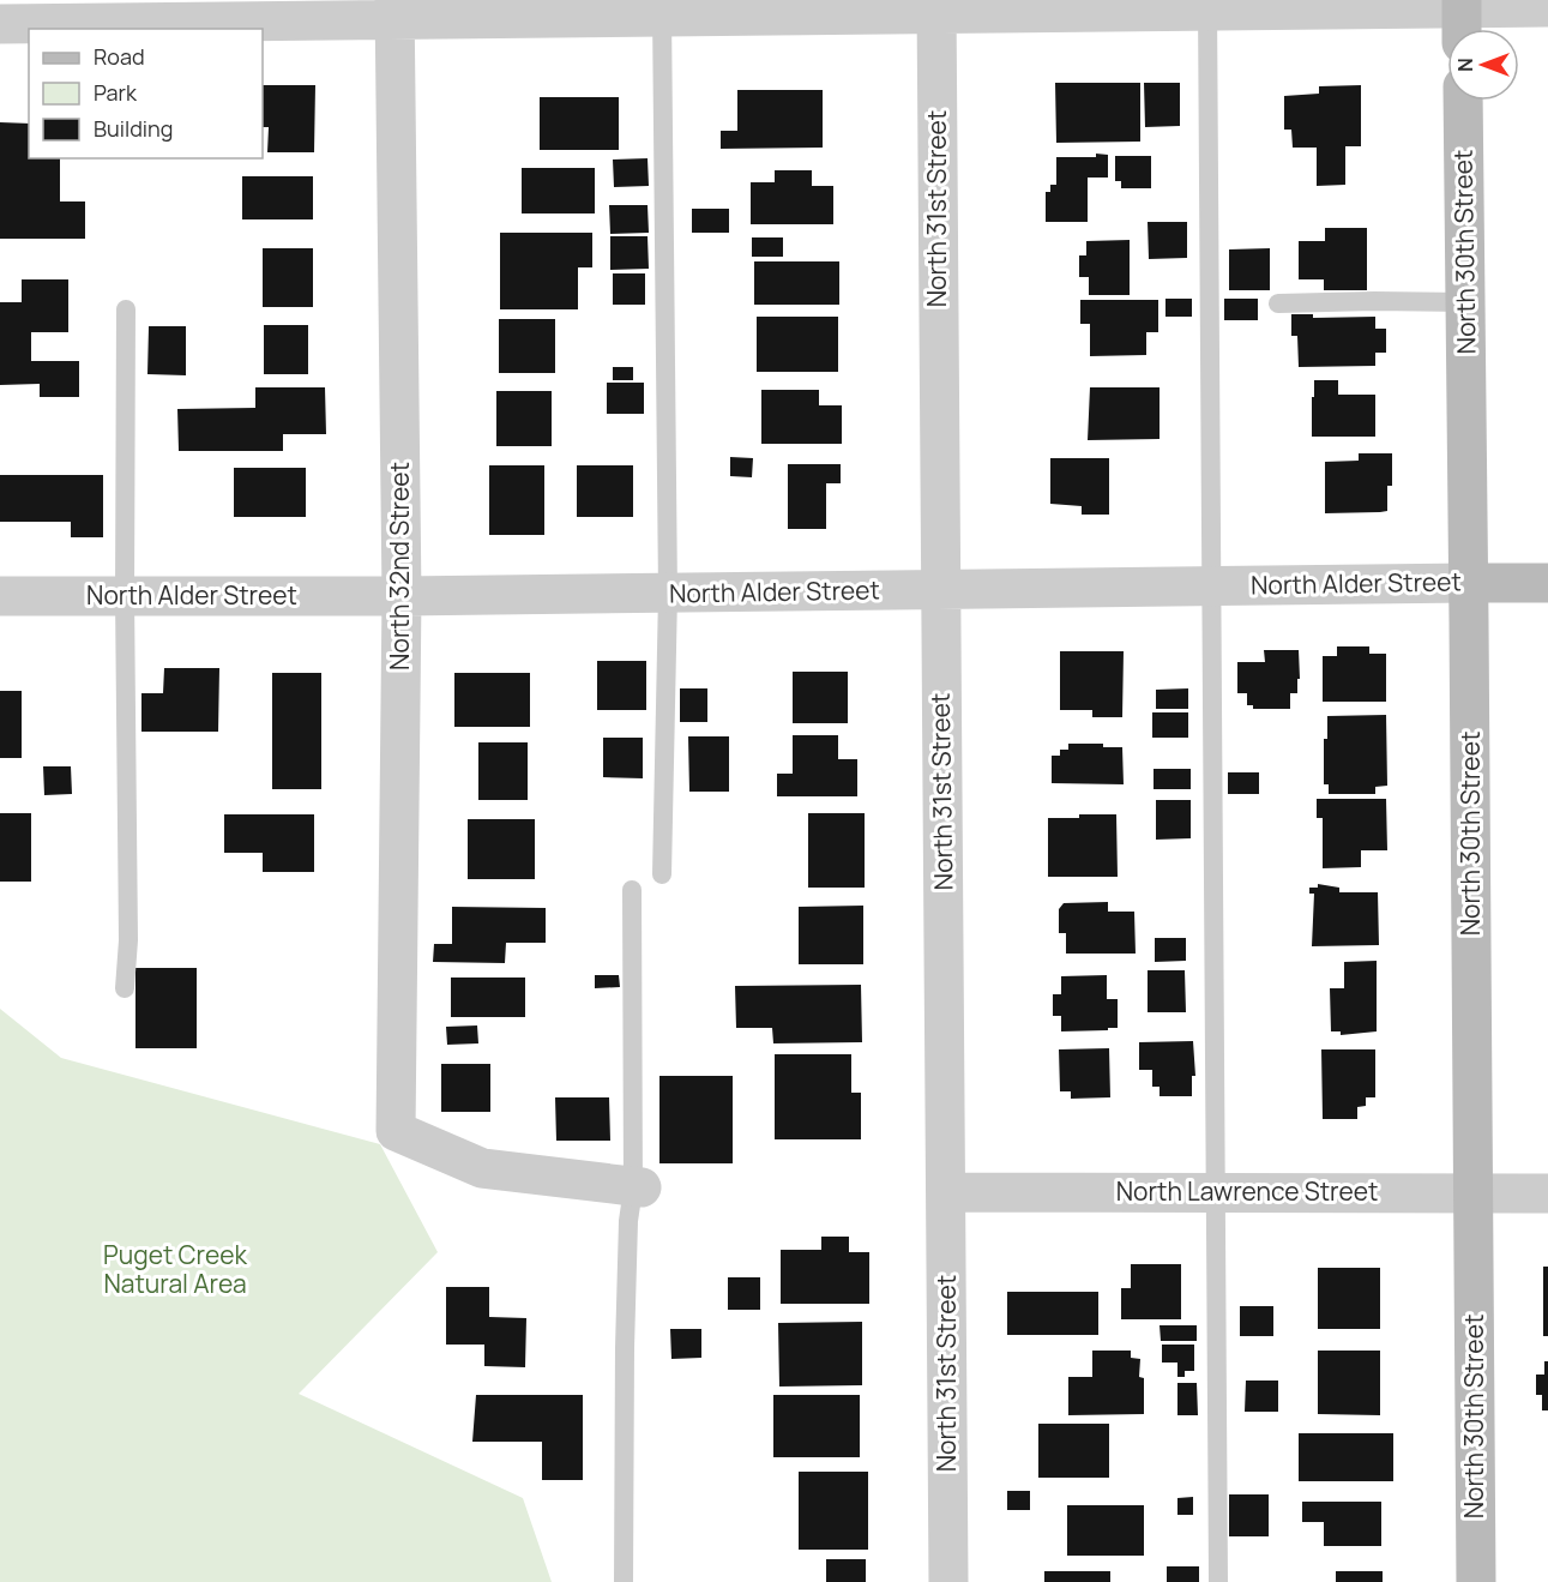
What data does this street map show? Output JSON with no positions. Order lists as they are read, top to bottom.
{
  "streets": {
    "main road": ["North 30th Street", "North Alder Street"],
    "street": ["North 31st Street", "North 32nd Street", "North Lawrence Street"]
  },
  "crossings": [
    ["North 31st Street", "North Alder Street"],
    ["North 31st Street", "North Lawrence Street"],
    ["North 30th Street", "North Alder Street"],
    ["North 30th Street", "North Lawrence Street"],
    ["North 32nd Street", "North Alder Street"]
  ],
  "parks": ["Puget Creek Natural Area"],
  "legend": ["Road", "Park", "Building"],
  "north": "left"
}
